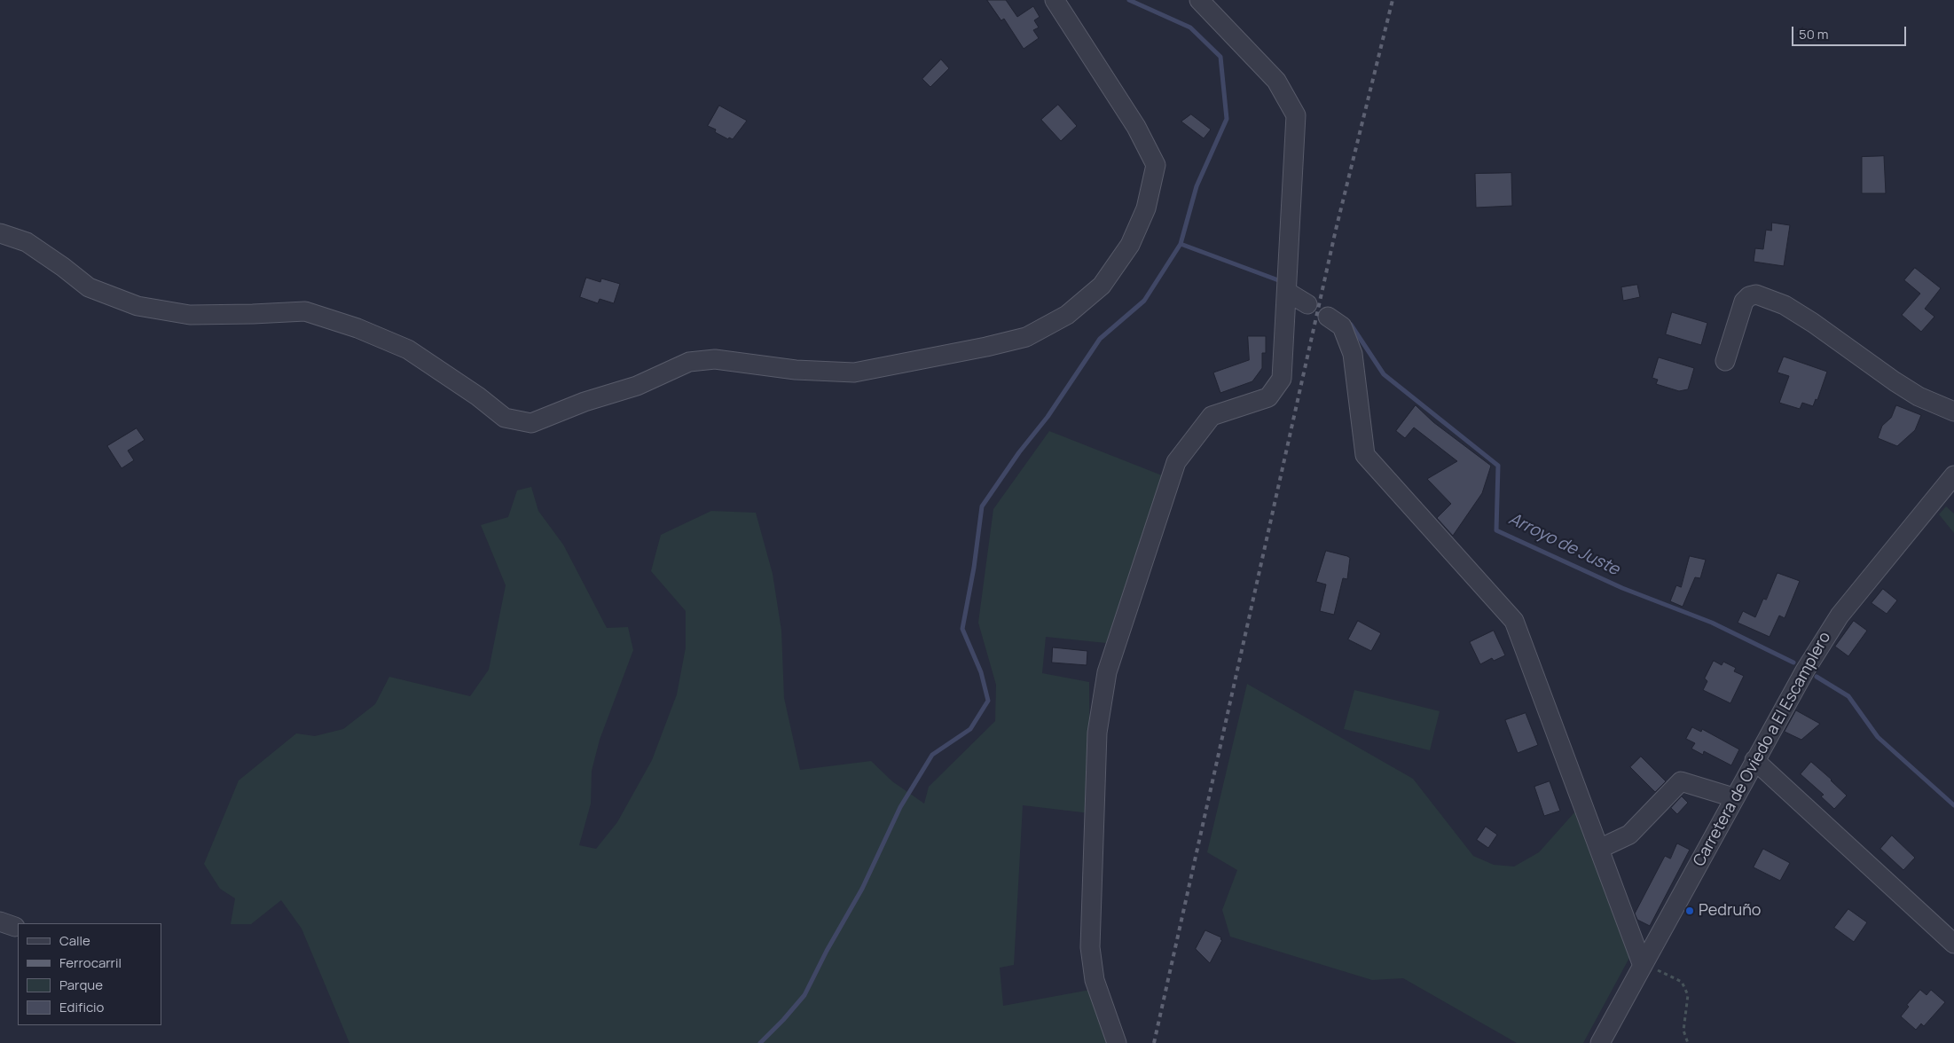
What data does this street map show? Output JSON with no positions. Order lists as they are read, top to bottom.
{
  "streets": {
    "street": ["Carretera de Oviedo a El Escamplero"]
  },
  "water": ["Arroyo de Juste"],
  "places": ["Pedruño"],
  "legend": [
    "Calle",
    "Ferrocarril",
    "Parque",
    "Edificio"
  ],
  "scale_bar": "50 m"
}
